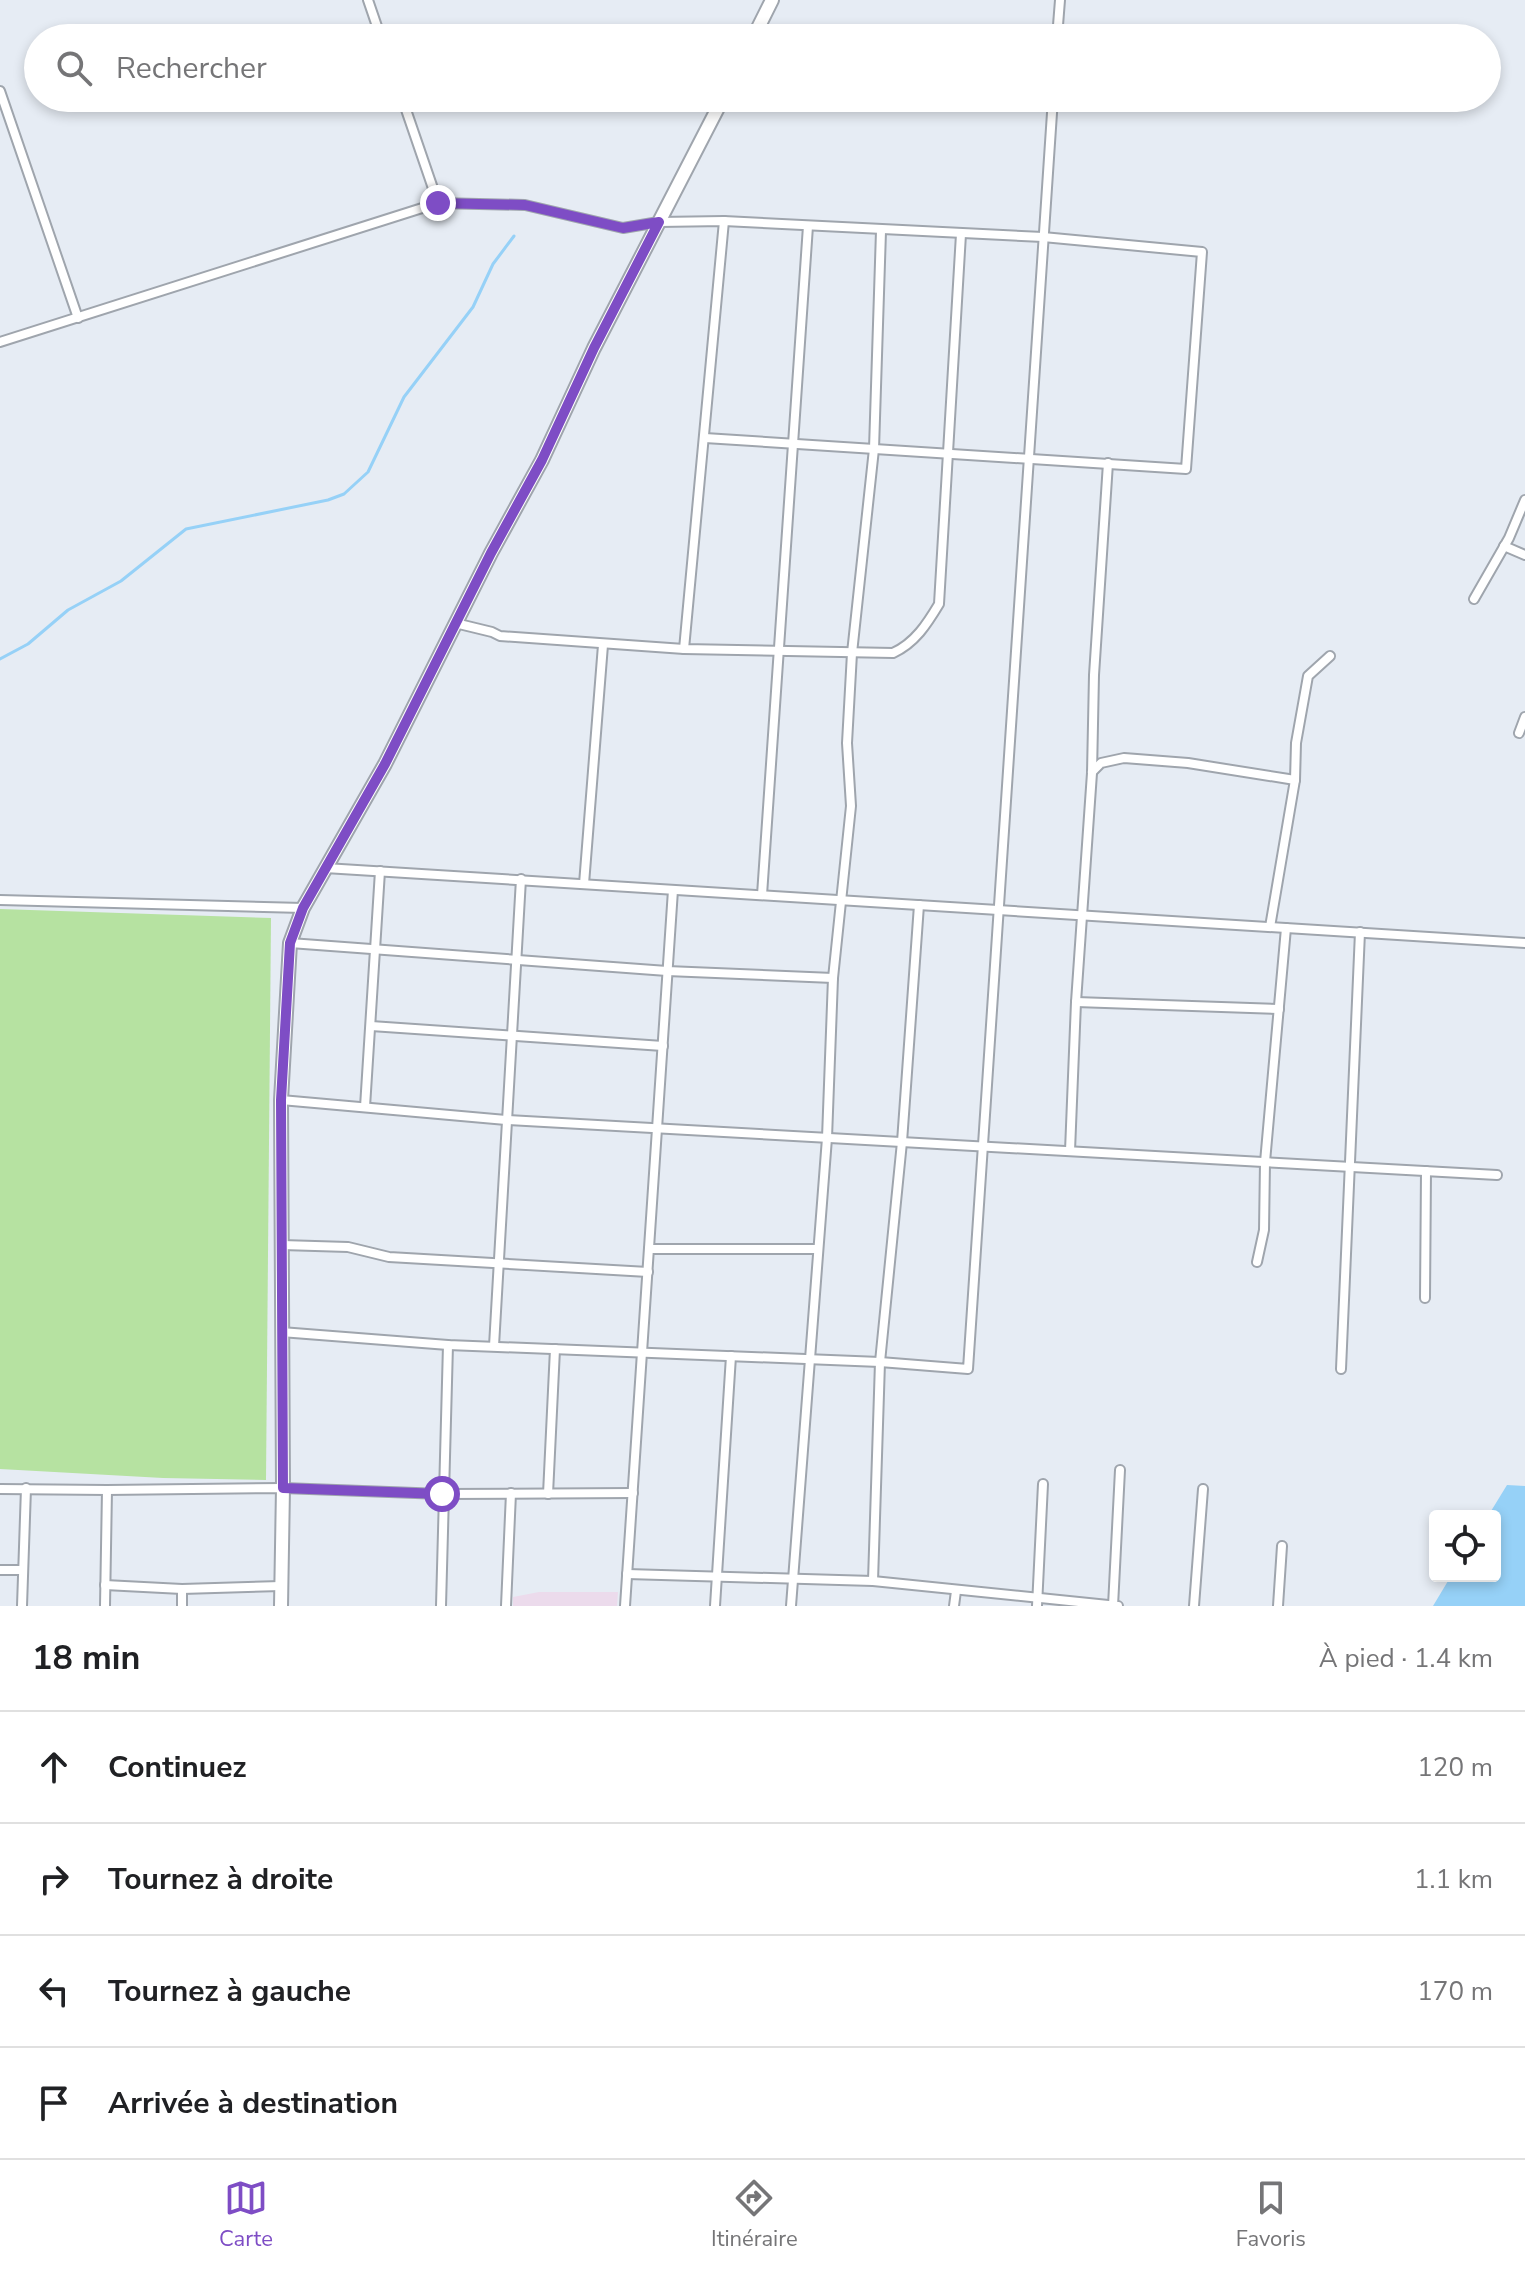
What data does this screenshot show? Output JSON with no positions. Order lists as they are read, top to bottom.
{
  "page": {
    "search": "Rechercher",
    "heading": ["18 min", "À pied · 1.4 km"],
    "list": [
      ["Continuez", "120 m"],
      ["Tournez à droite", "1.1 km"],
      ["Tournez à gauche", "170 m"],
      "Arrivée à destination"
    ],
    "nav": ["Carte", "Itinéraire", "Favoris"]
  }
}
